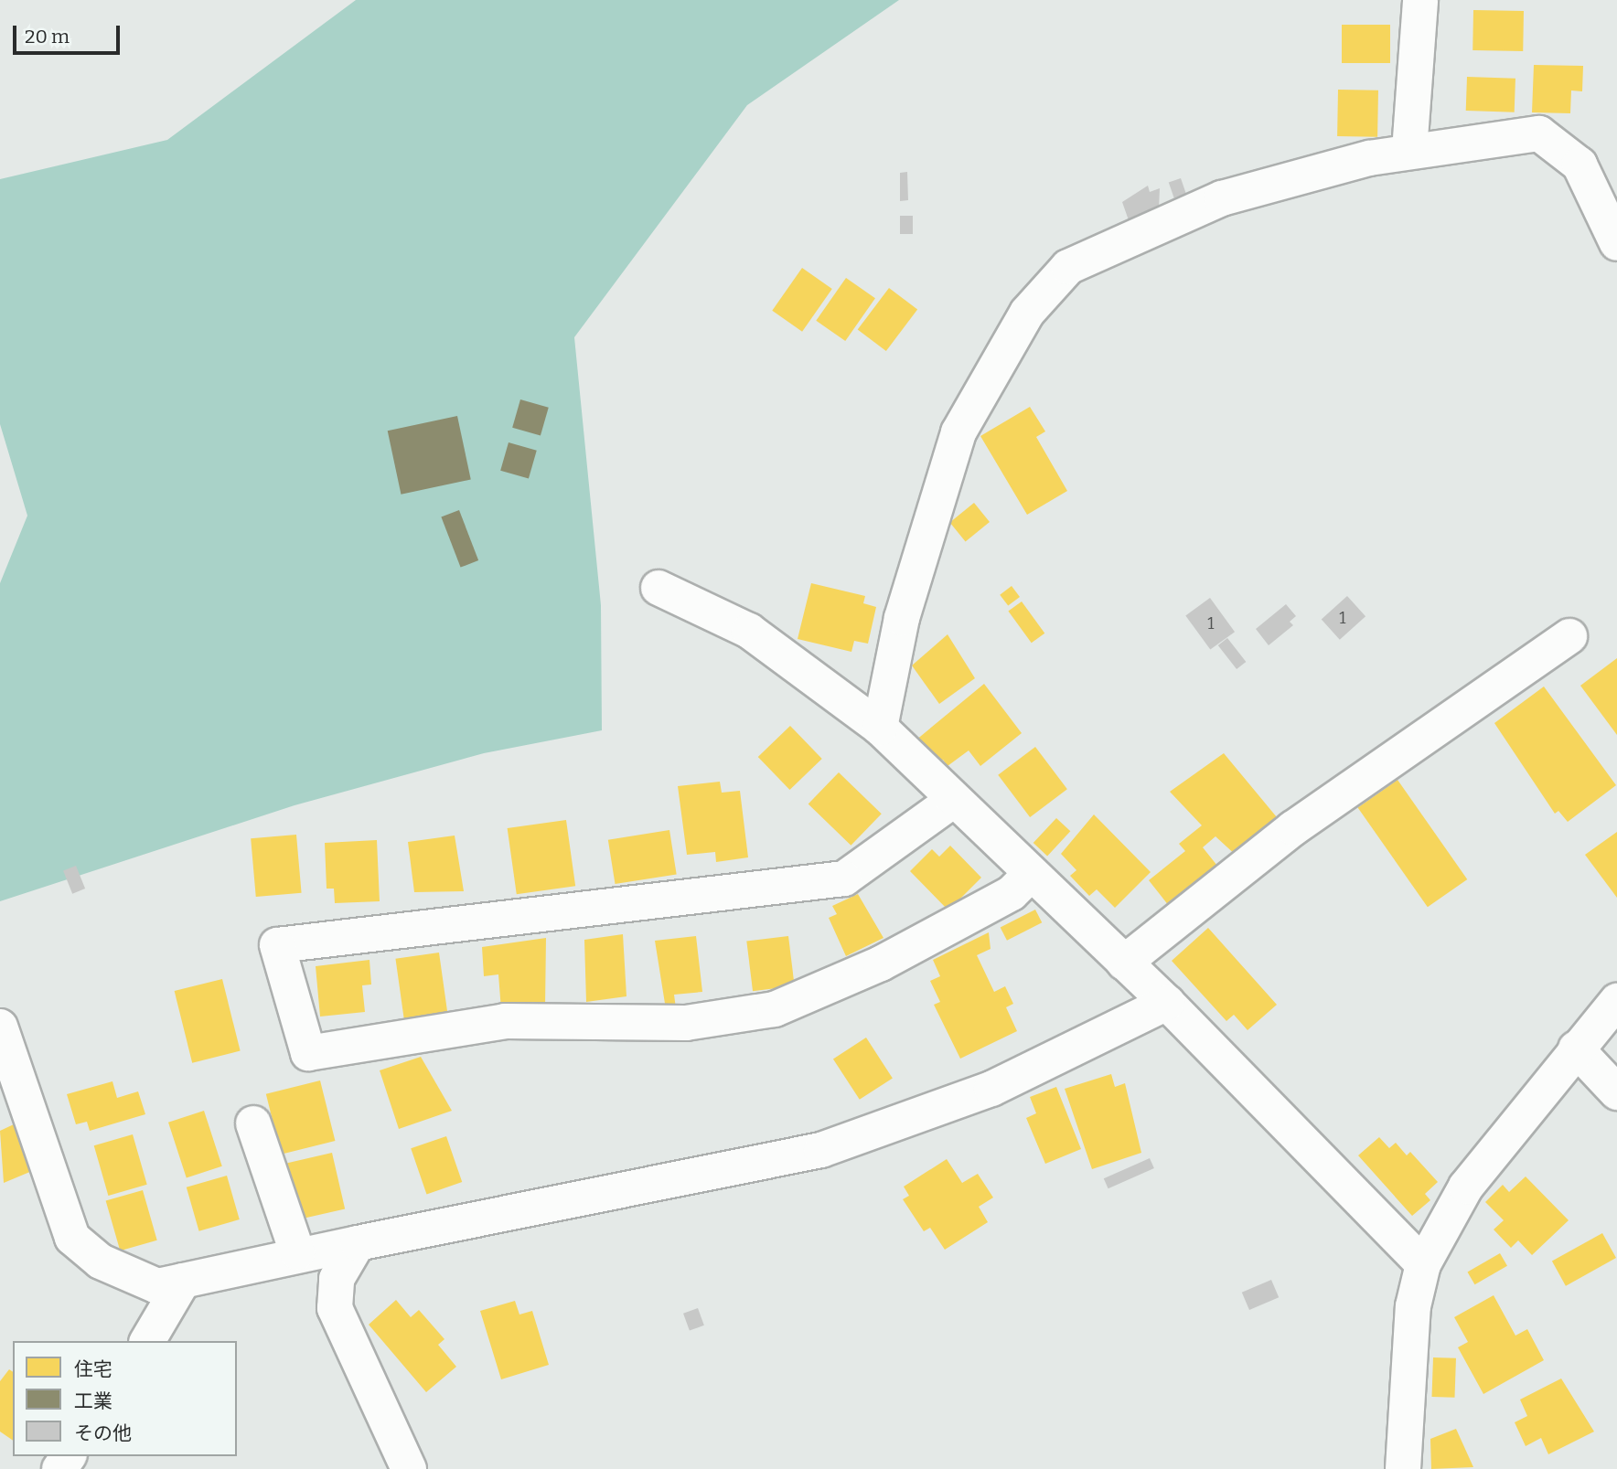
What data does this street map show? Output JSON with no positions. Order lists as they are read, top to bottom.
{
  "house_numbers": ["1", "1"],
  "legend": ["住宅", "工業", "その他"],
  "scale_bar": "20 m"
}
